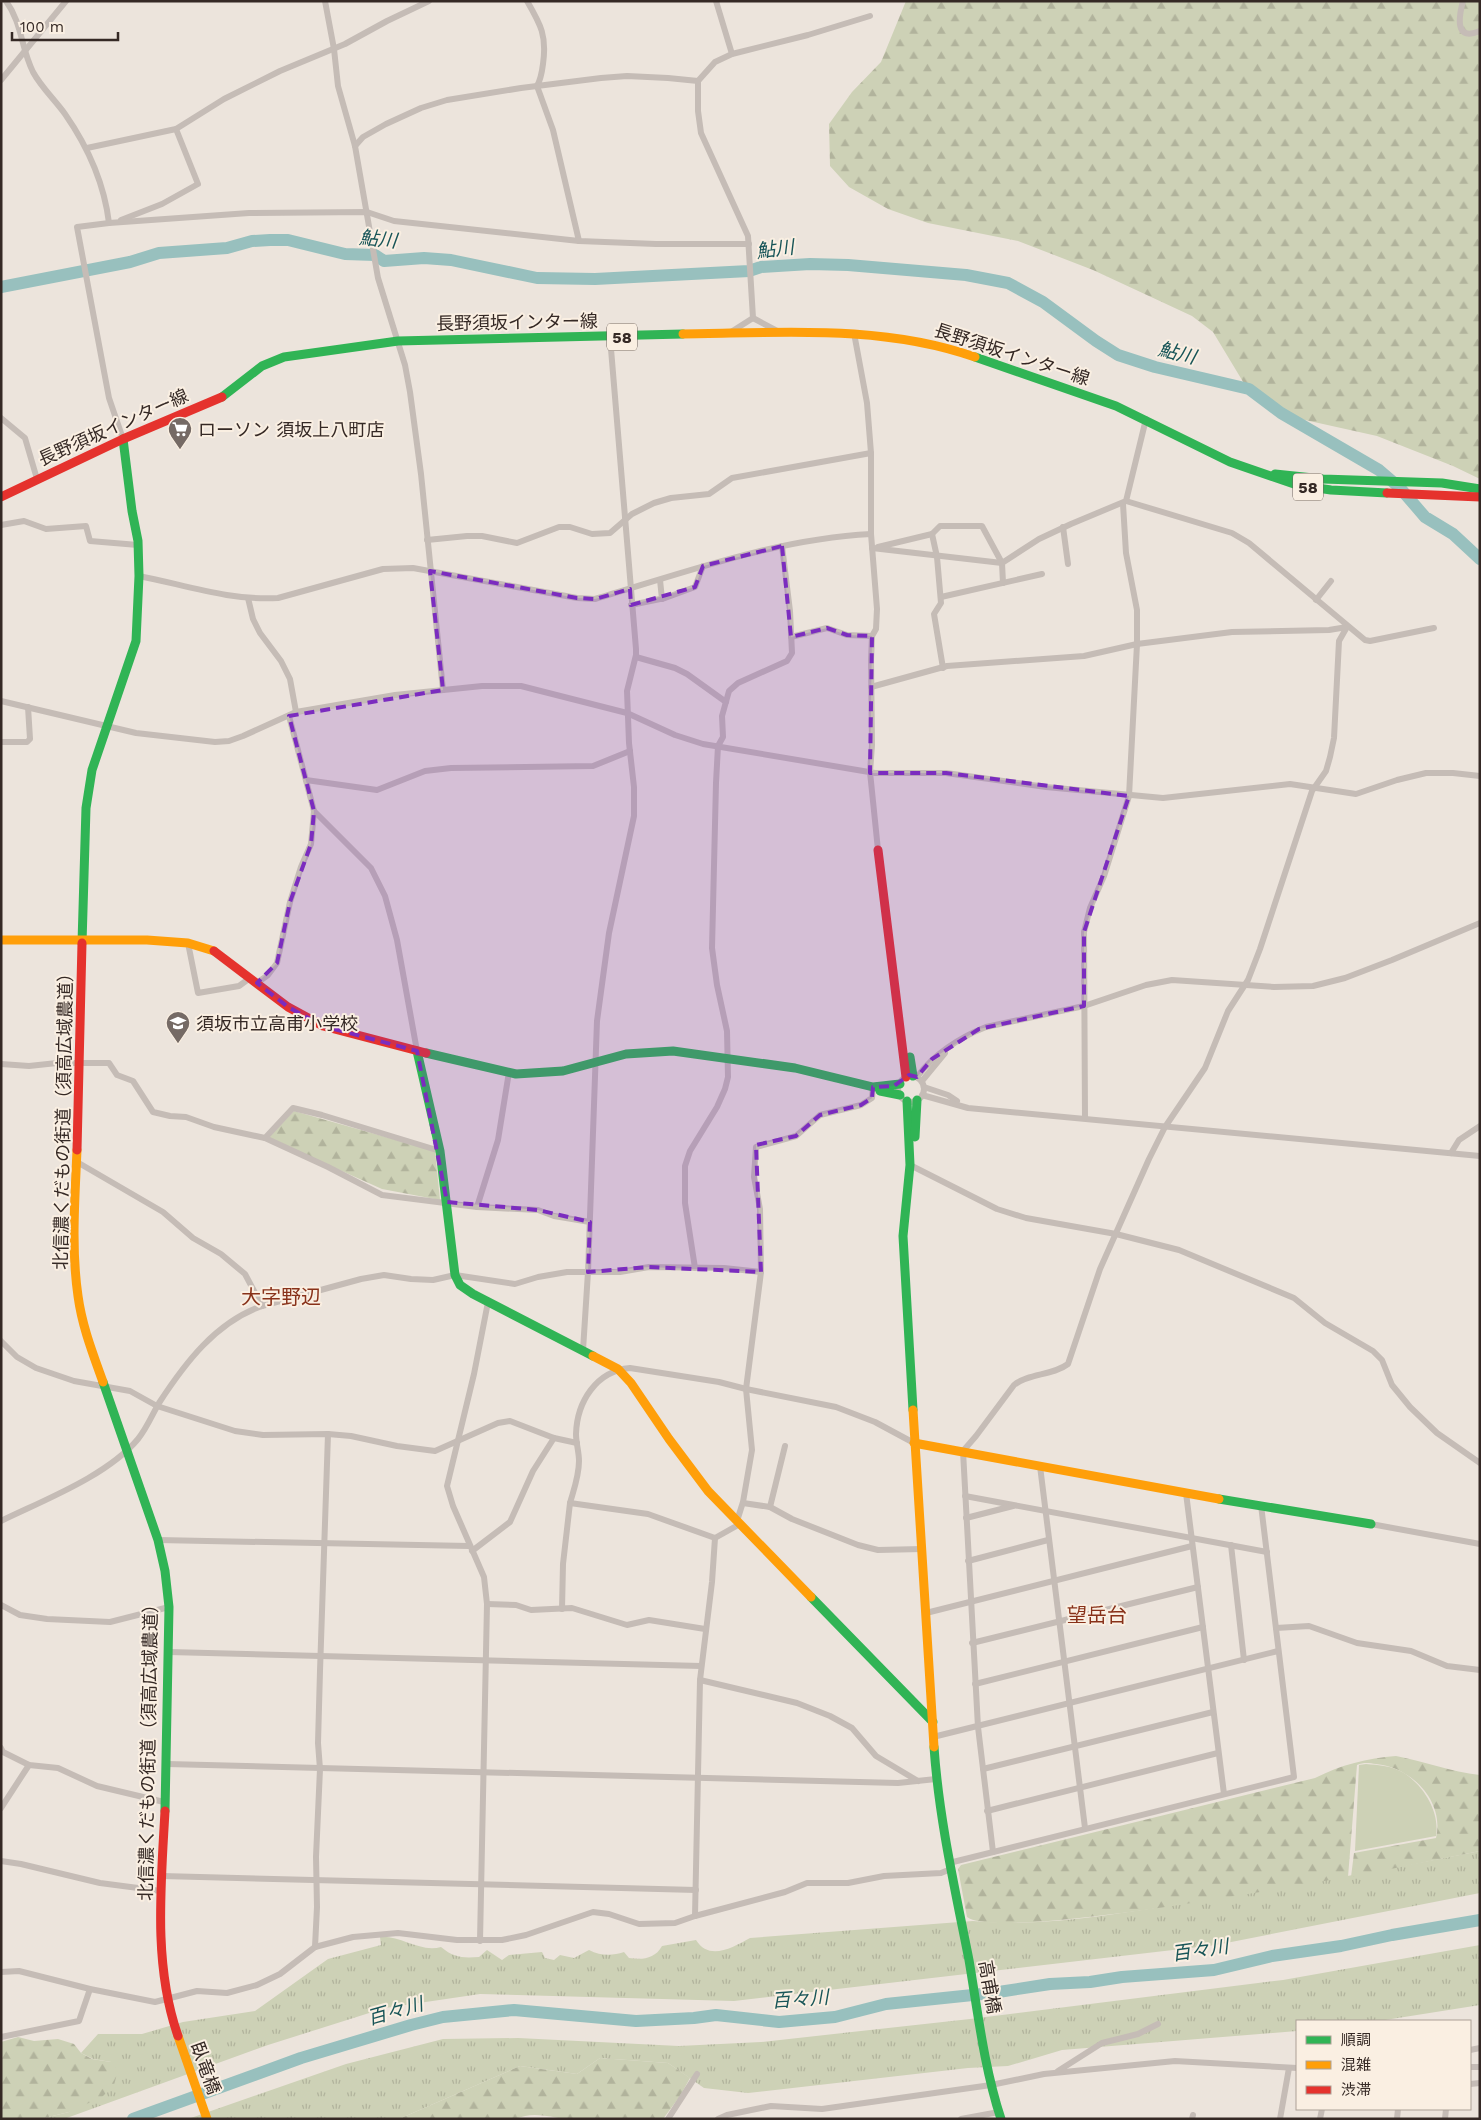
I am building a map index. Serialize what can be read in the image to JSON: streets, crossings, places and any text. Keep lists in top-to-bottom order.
{
  "streets": {
    "street": [
      "長野須坂インター線",
      "58",
      "北信濃くだもの街道（須高広域農道）",
      "高甫橋",
      "臥竜橋"
    ]
  },
  "crossings": [
    ["長野須坂インター線", "北信濃くだもの街道（須高広域農道）"],
    ["北信濃くだもの街道（須高広域農道）", "臥竜橋"]
  ],
  "districts": ["大字野辺", "望岳台"],
  "water": ["鮎川", "百々川"],
  "places": {
    "supermarket": ["ローソン 須坂上八町店"],
    "school or university": ["須坂市立高甫小学校"]
  },
  "legend": ["順調", "混雑", "渋滞"],
  "scale_bar": "100 m"
}
